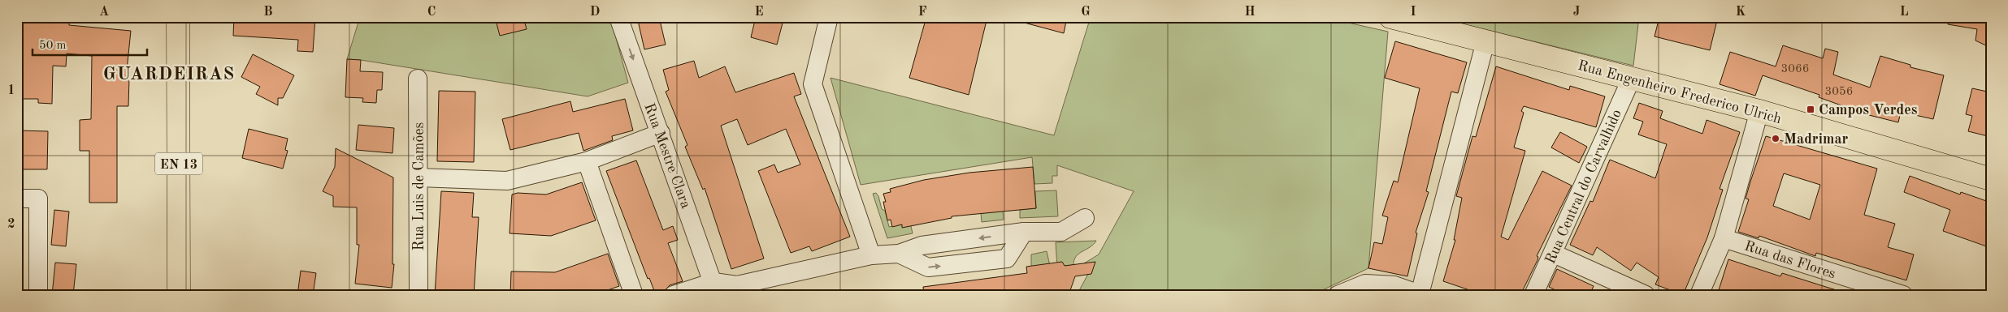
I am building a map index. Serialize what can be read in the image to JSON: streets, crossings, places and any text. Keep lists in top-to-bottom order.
{
  "streets": {
    "main road": ["Rua Engenheiro Frederico Ulrich", "EN 13"],
    "street": [
      "Rua Mestre Clara",
      "Rua Luis de Camões",
      "Rua Central do Carvalhido",
      "Rua das Flores"
    ]
  },
  "crossings": [
    ["Rua Engenheiro Frederico Ulrich", "Rua Central do Carvalhido"]
  ],
  "one_way": ["Rua Mestre Clara"],
  "districts": ["GUARDEIRAS"],
  "places": {
    "transit": ["Campos Verdes"],
    "other": ["Madrimar"]
  },
  "house_numbers": ["3066", "3056"],
  "scale_bar": "50 m",
  "grid": {
    "columns": [
      "A",
      "B",
      "C",
      "D",
      "E",
      "F",
      "G",
      "H",
      "I",
      "J",
      "K",
      "L"
    ],
    "rows": ["1", "2"]
  }
}
